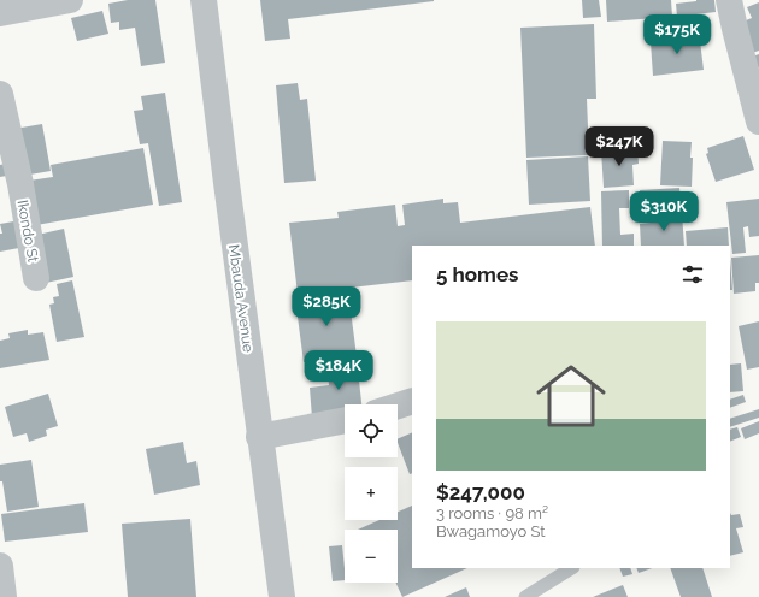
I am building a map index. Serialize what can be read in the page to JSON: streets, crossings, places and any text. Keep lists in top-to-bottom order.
{
  "streets": {
    "street": ["Ikondo St", "Mbauda Avenue"]
  },
  "page": {
    "price": [
      "$175K",
      "$247K",
      "$310K",
      "$285K",
      "$184K"
    ],
    "heading": "5 homes",
    "list": [
      {
        "name": "$247,000",
        "note": "3 rooms · 98 m² · Bwagamoyo St"
      }
    ],
    "map_buttons": ["+", "−"]
  }
}
